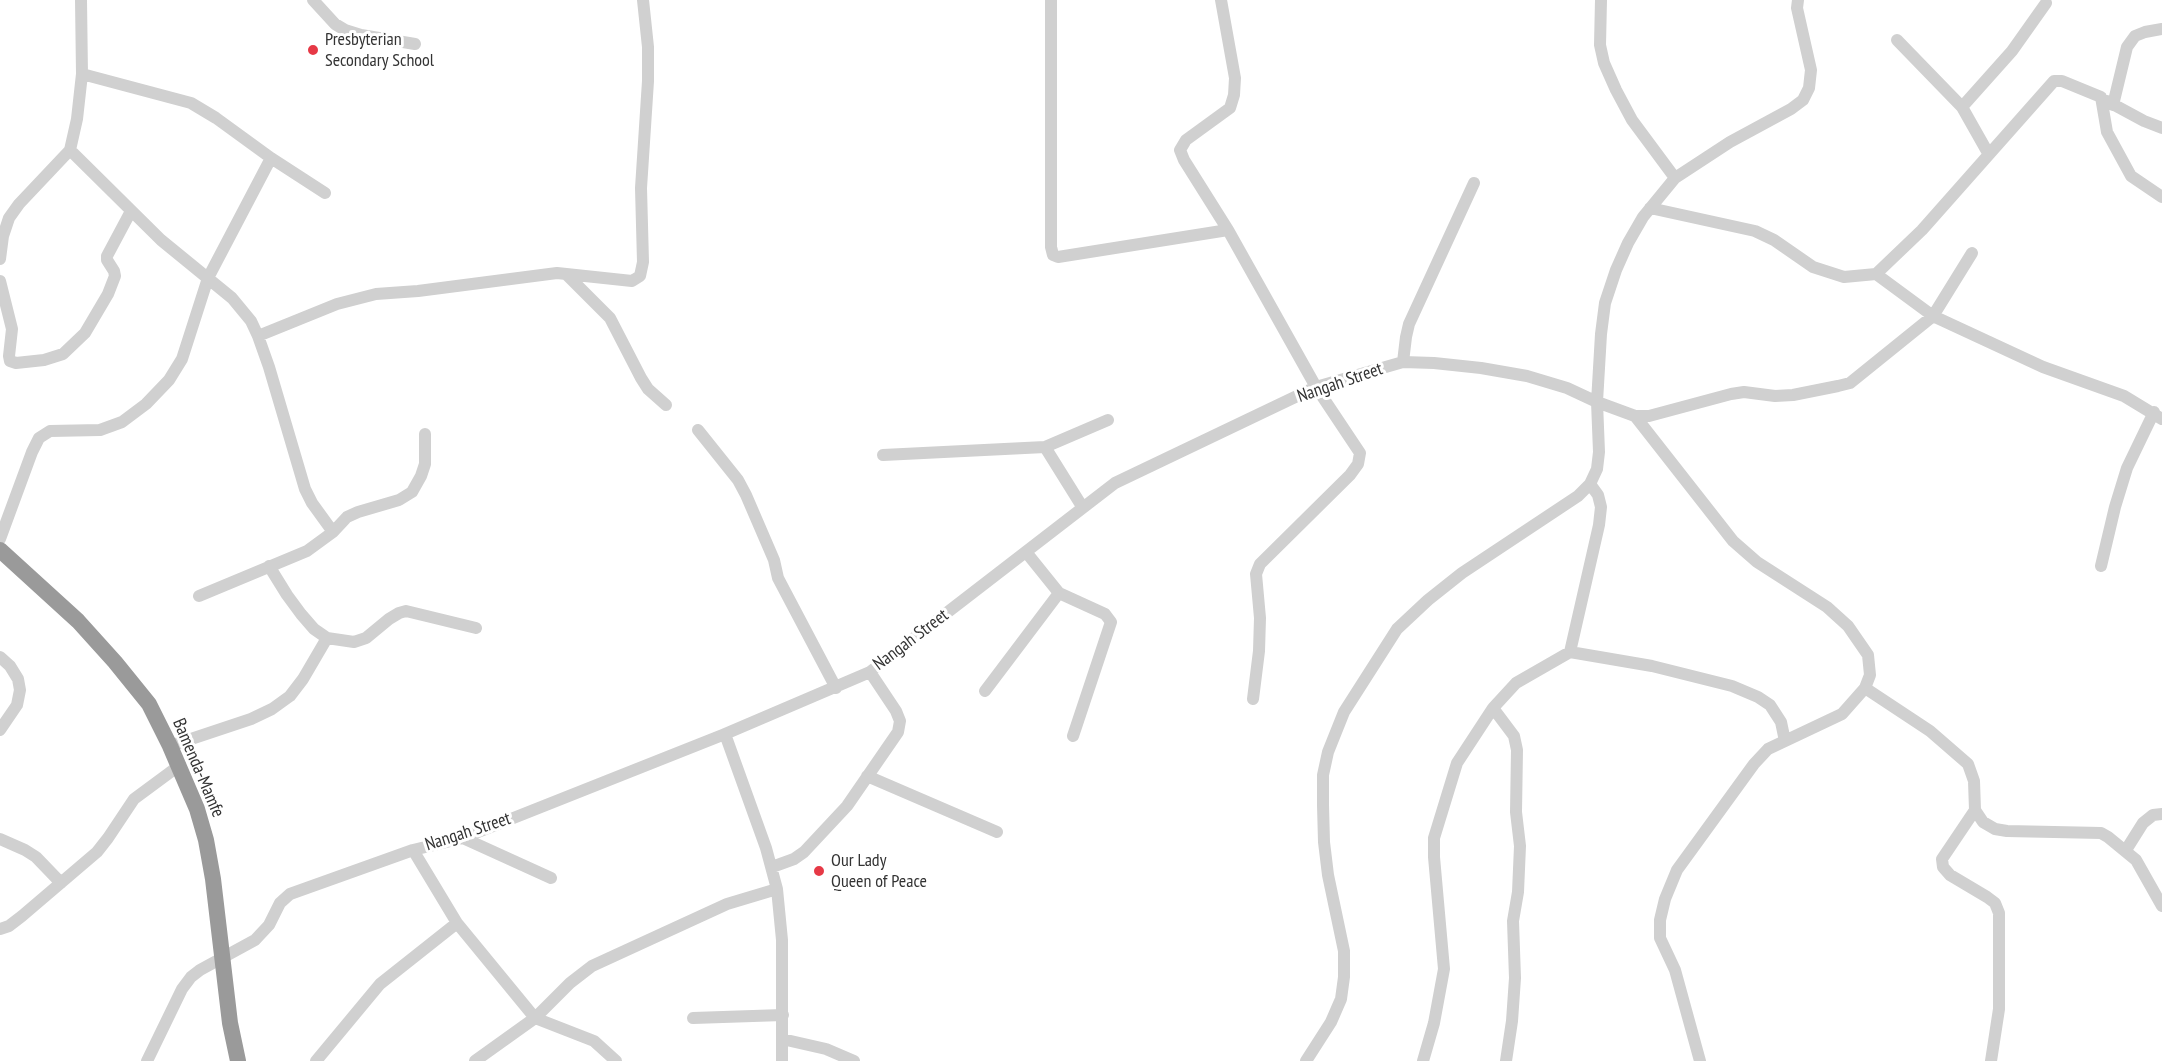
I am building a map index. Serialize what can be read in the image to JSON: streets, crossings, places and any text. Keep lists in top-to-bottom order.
{
  "streets": {
    "highway": ["Bamenda-Mamfe"],
    "street": ["Nangah Street"]
  },
  "crossings": [
    ["Nangah Street", "Bamenda-Mamfe"]
  ],
  "places": ["Presbyterian Secondary School", "Our Lady Queen of Peace"]
}
